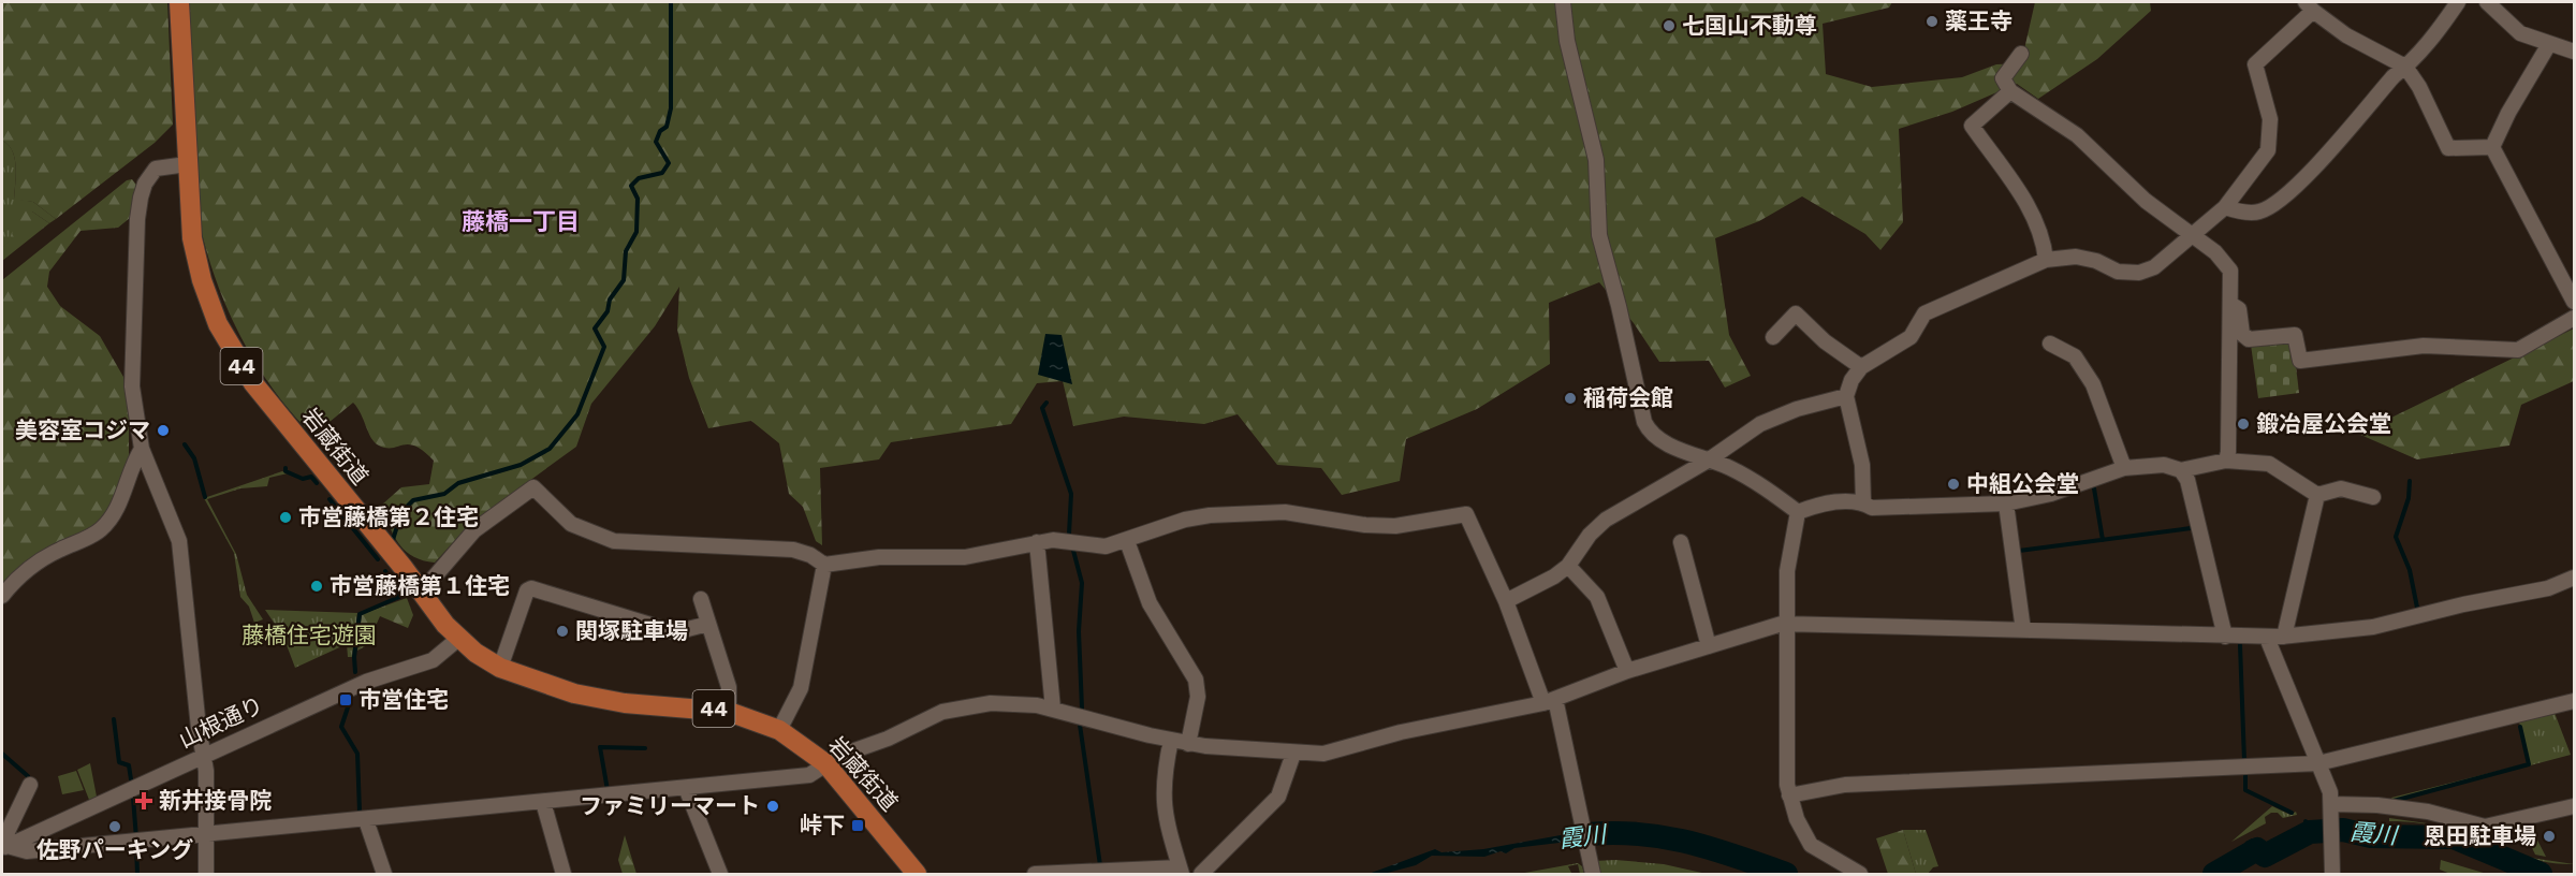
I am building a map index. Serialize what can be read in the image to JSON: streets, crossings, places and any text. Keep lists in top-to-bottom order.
{
  "streets": {
    "main road": ["44", "岩蔵街道"],
    "street": ["山根通り"]
  },
  "crossings": [
    ["岩蔵街道", "山根通り"]
  ],
  "districts": ["藤橋一丁目"],
  "water": ["霞川"],
  "parks": ["藤橋住宅遊園"],
  "places": {
    "other": [
      "薬王寺",
      "七国山不動尊",
      "稲荷会館",
      "鍛冶屋公会堂",
      "美容室コジマ",
      "中組公会堂",
      "市営藤橋第２住宅",
      "市営藤橋第１住宅",
      "関塚駐車場",
      "ファミリーマート",
      "佐野パーキング",
      "恩田駐車場"
    ],
    "transit": ["市営住宅", "峠下"],
    "health": ["新井接骨院"]
  }
}
